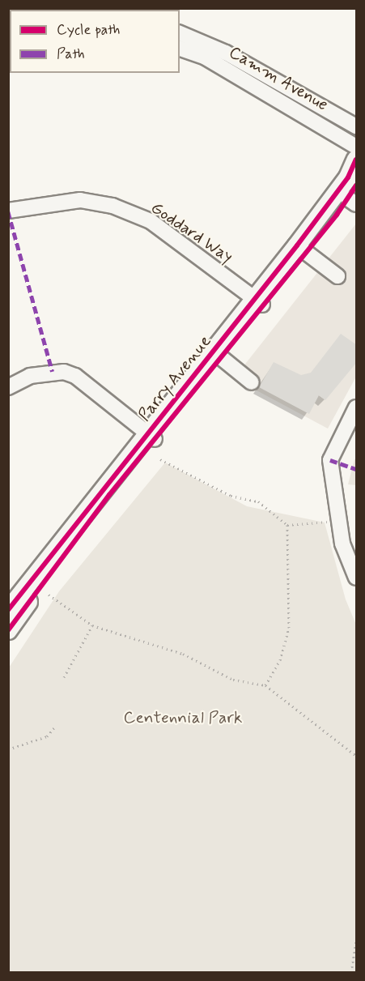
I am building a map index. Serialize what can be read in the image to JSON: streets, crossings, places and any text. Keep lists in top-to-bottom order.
{
  "streets": {
    "main road": ["Parry Avenue"],
    "street": ["Camm Avenue", "Goddard Way"]
  },
  "crossings": [
    ["Goddard Way", "Parry Avenue"]
  ],
  "parks": ["Centennial Park"],
  "legend": ["Cycle path", "Path"]
}
